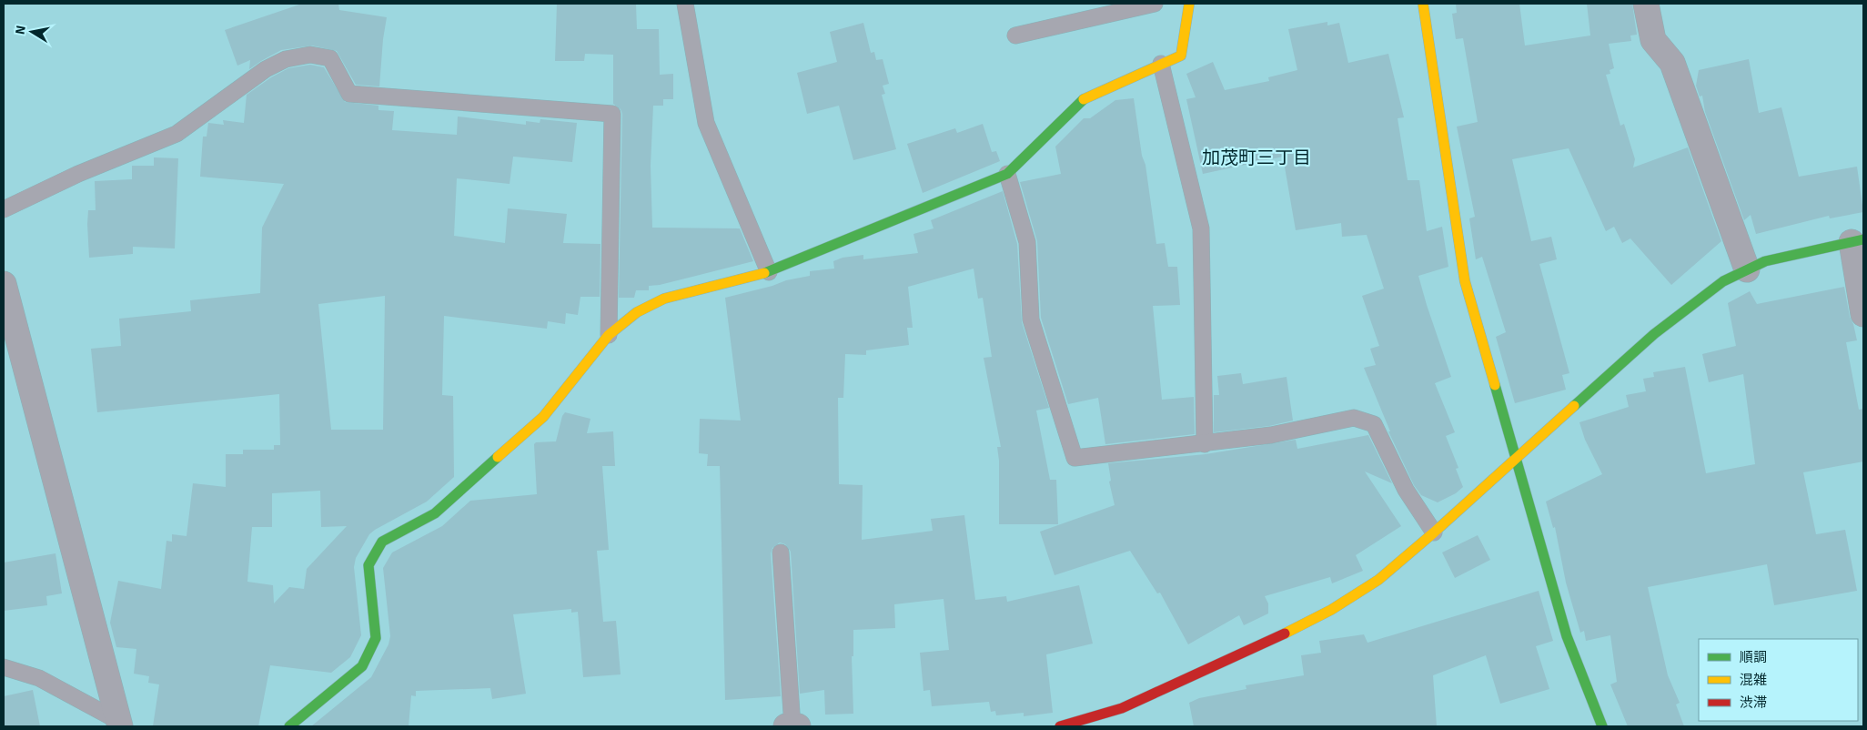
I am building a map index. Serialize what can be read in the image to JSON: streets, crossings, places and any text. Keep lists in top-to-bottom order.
{
  "districts": ["加茂町三丁目"],
  "legend": ["順調", "混雑", "渋滞"],
  "north": "left"
}
